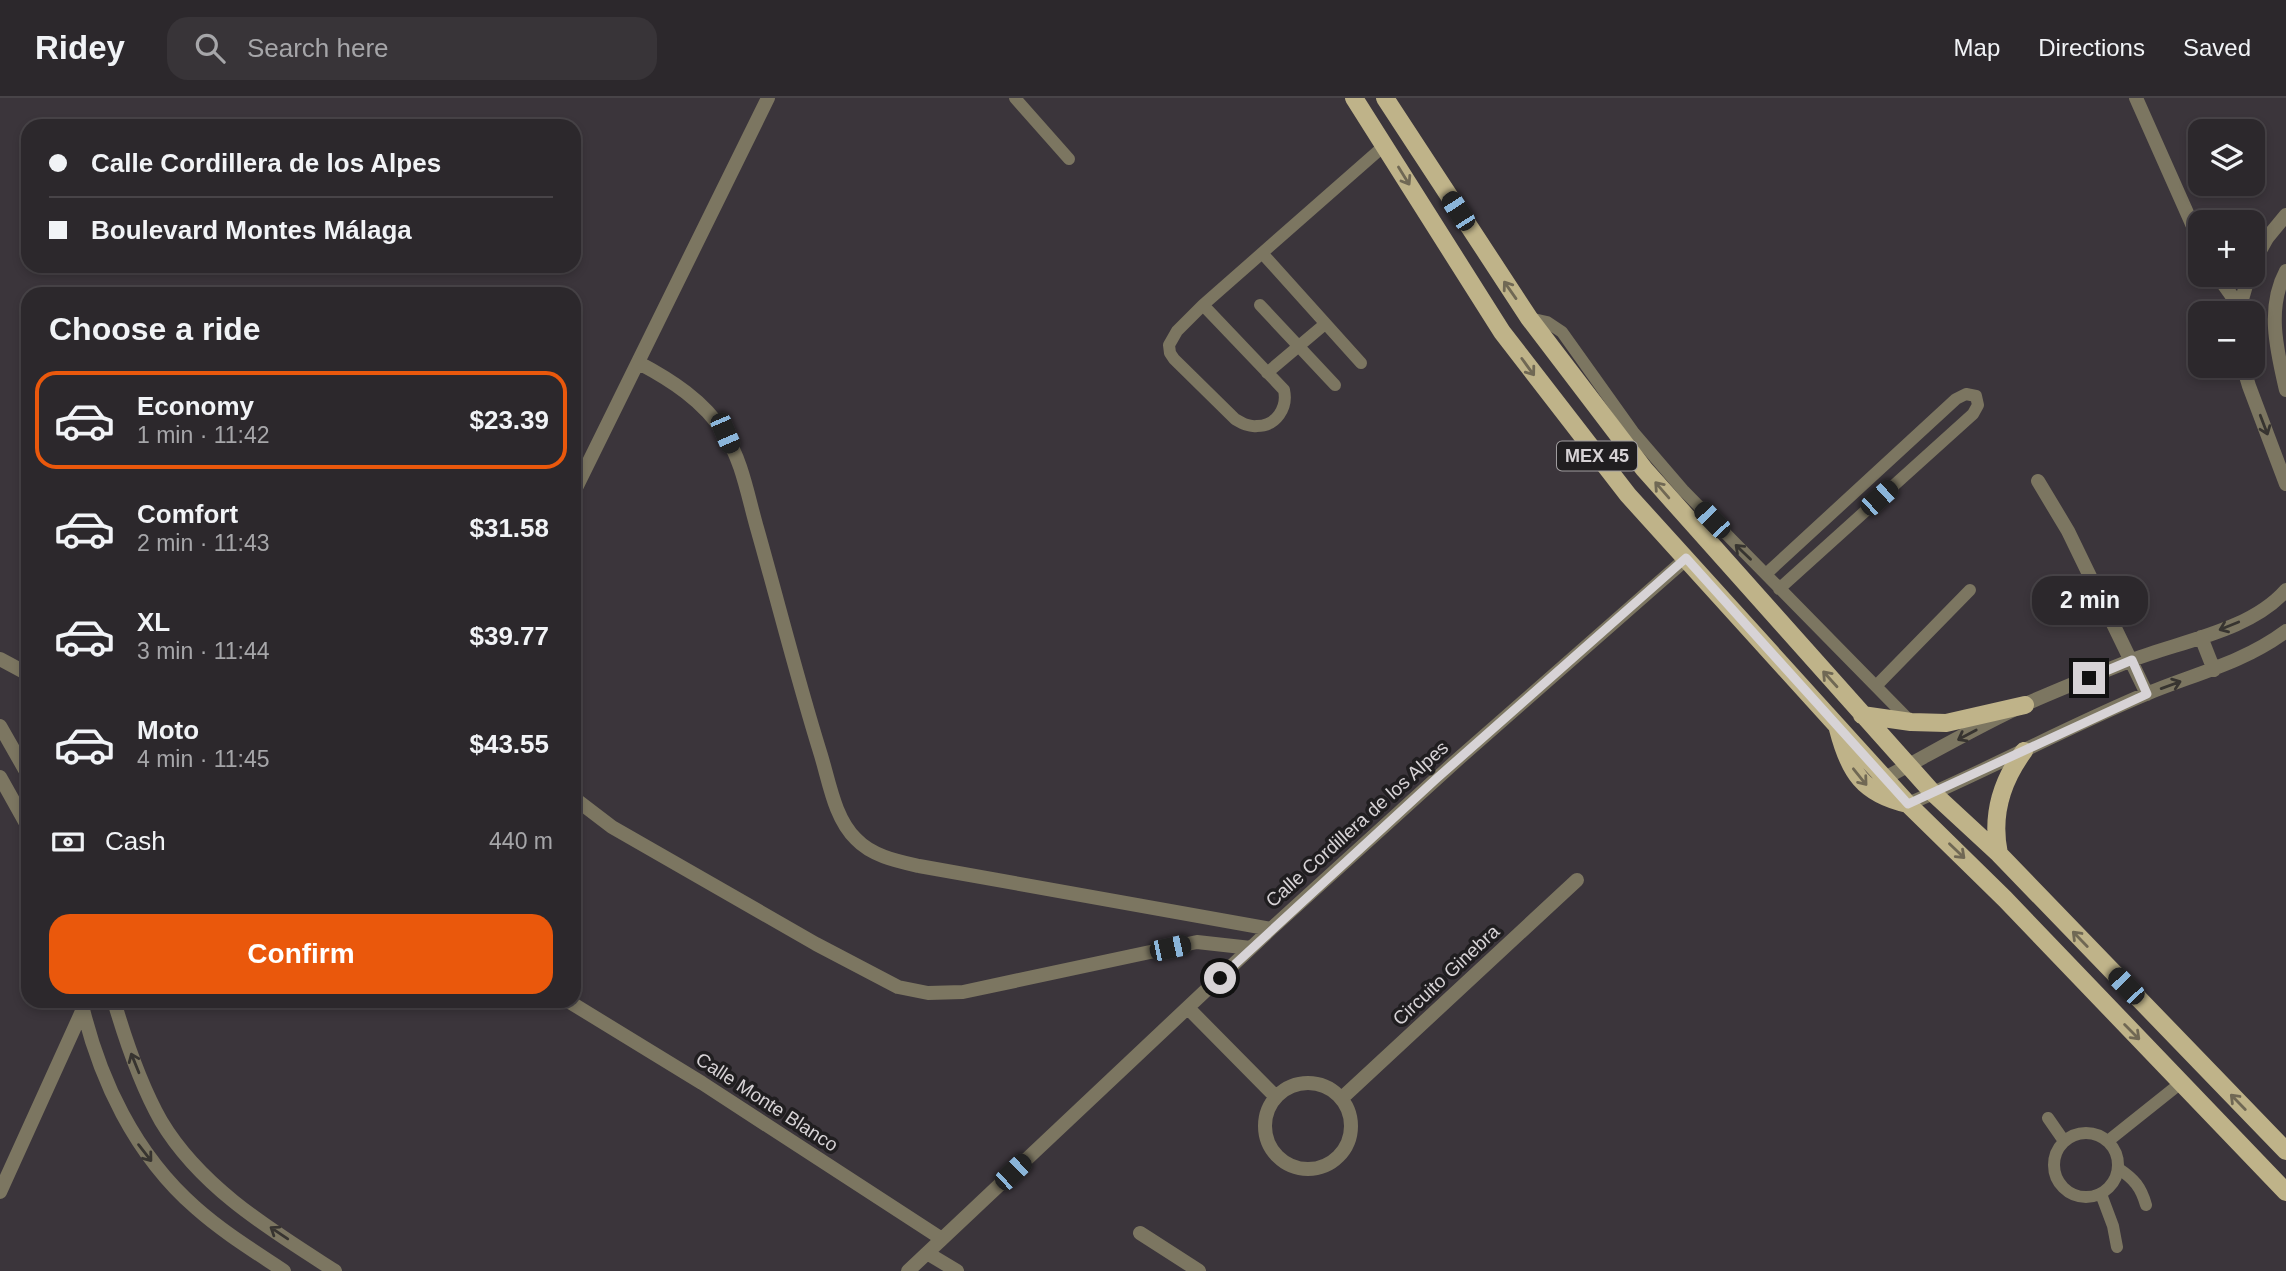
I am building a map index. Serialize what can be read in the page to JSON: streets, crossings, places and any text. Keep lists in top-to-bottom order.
{
  "streets": {
    "main road": ["MEX 45"],
    "street": ["Calle Cordillera de los Alpes", "Circuito Ginebra", "Calle Monte Blanco"]
  },
  "crossings": [
    ["MEX 45", "Calle Cordillera de los Alpes"],
    ["Calle Cordillera de los Alpes", "Calle Monte Blanco"]
  ],
  "page": {
    "header": "Ridey",
    "search": "Search here",
    "nav": ["Map", "Directions", "Saved"],
    "map_buttons": ["+", "−"],
    "banner": ["Calle Cordillera de los Alpes", "Boulevard Montes Málaga"],
    "heading": "Choose a ride",
    "list": [
      {
        "name": "Economy",
        "note": "1 min · 11:42",
        "value": "$23.39"
      },
      {
        "name": "Comfort",
        "note": "2 min · 11:43",
        "value": "$31.58"
      },
      {
        "name": "XL",
        "note": "3 min · 11:44",
        "value": "$39.77"
      },
      {
        "name": "Moto",
        "note": "4 min · 11:45",
        "value": "$43.55"
      }
    ],
    "bubble": "2 min",
    "pay": ["Cash", "440 m"],
    "buttons": "Confirm"
  }
}
